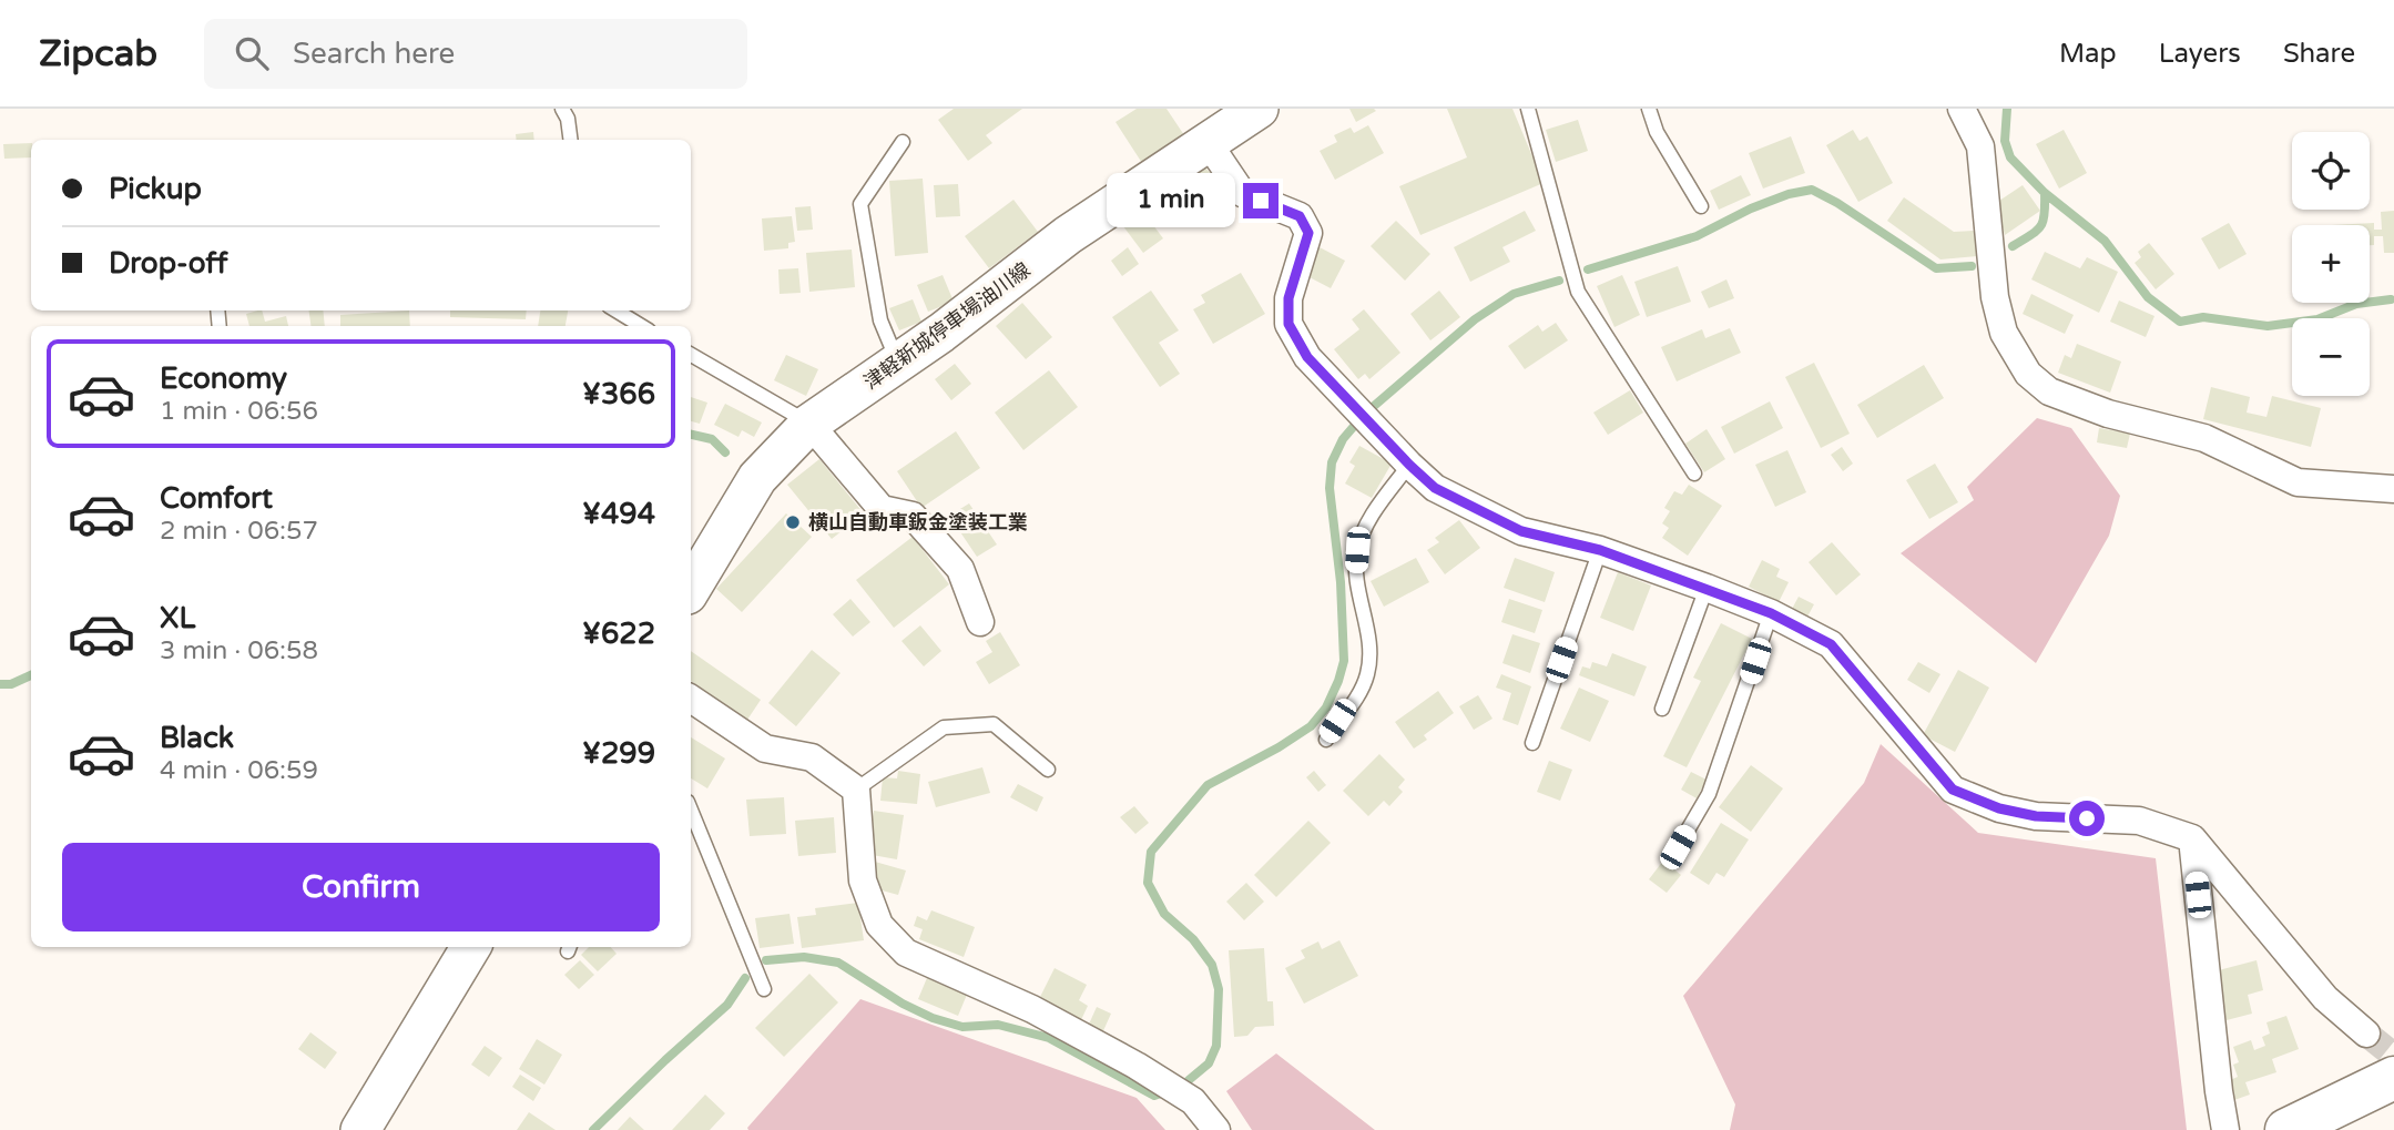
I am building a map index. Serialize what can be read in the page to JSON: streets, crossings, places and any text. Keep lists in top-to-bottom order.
{
  "streets": {
    "main road": ["津軽新城停車場油川線"]
  },
  "places": ["横山自動車鈑金塗装工業"],
  "page": {
    "header": "Zipcab",
    "search": "Search here",
    "nav": ["Map", "Layers", "Share"],
    "map_buttons": ["+", "−"],
    "banner": ["Pickup", "Drop-off"],
    "bubble": "1 min",
    "list": [
      {
        "name": "Economy",
        "note": "1 min · 06:56",
        "value": "¥366"
      },
      {
        "name": "Comfort",
        "note": "2 min · 06:57",
        "value": "¥494"
      },
      {
        "name": "XL",
        "note": "3 min · 06:58",
        "value": "¥622"
      },
      {
        "name": "Black",
        "note": "4 min · 06:59",
        "value": "¥299"
      }
    ],
    "buttons": "Confirm"
  }
}
